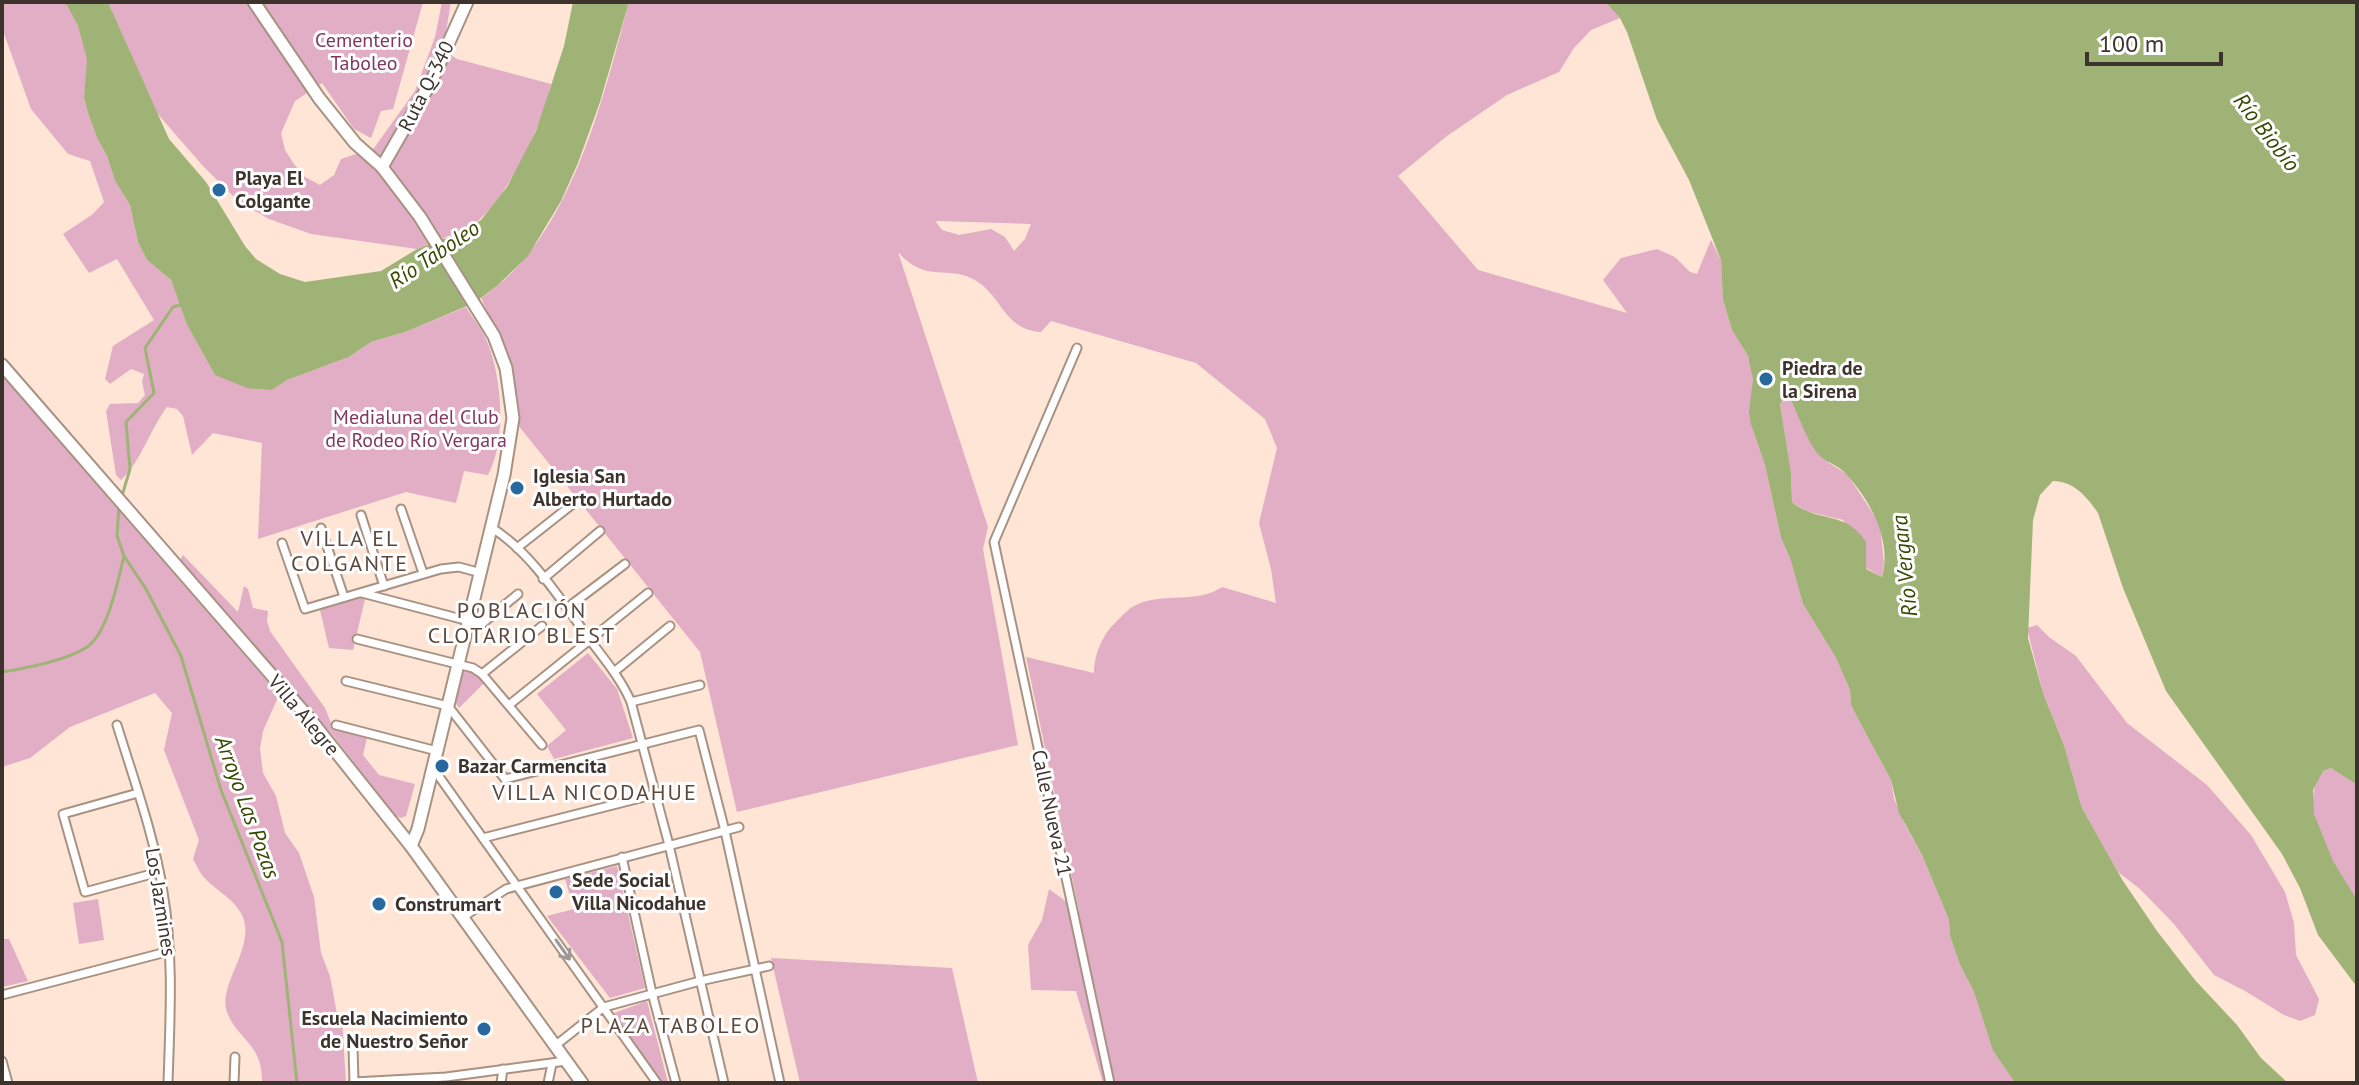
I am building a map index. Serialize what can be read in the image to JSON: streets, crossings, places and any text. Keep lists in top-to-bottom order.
{
  "streets": {
    "street": [
      "Ruta Q-340",
      "Villa Alegre",
      "Calle Nueva 21",
      "Los Jazmines"
    ]
  },
  "districts": [
    "VILLA EL COLGANTE",
    "POBLACIÓN CLOTARIO BLEST",
    "VILLA NICODAHUE",
    "PLAZA TABOLEO"
  ],
  "water": [
    "Río Biobío",
    "Río Taboleo",
    "Río Vergara",
    "Arroyo Las Pozas"
  ],
  "parks": ["Cementerio Taboleo", "Medialuna del Club de Rodeo Río Vergara"],
  "places": [
    "Playa El Colgante",
    "Piedra de la Sirena",
    "Iglesia San Alberto Hurtado",
    "Bazar Carmencita",
    "Sede Social Villa Nicodahue",
    "Construmart",
    "Escuela Nacimiento de Nuestro Señor"
  ],
  "scale_bar": "100 m"
}
